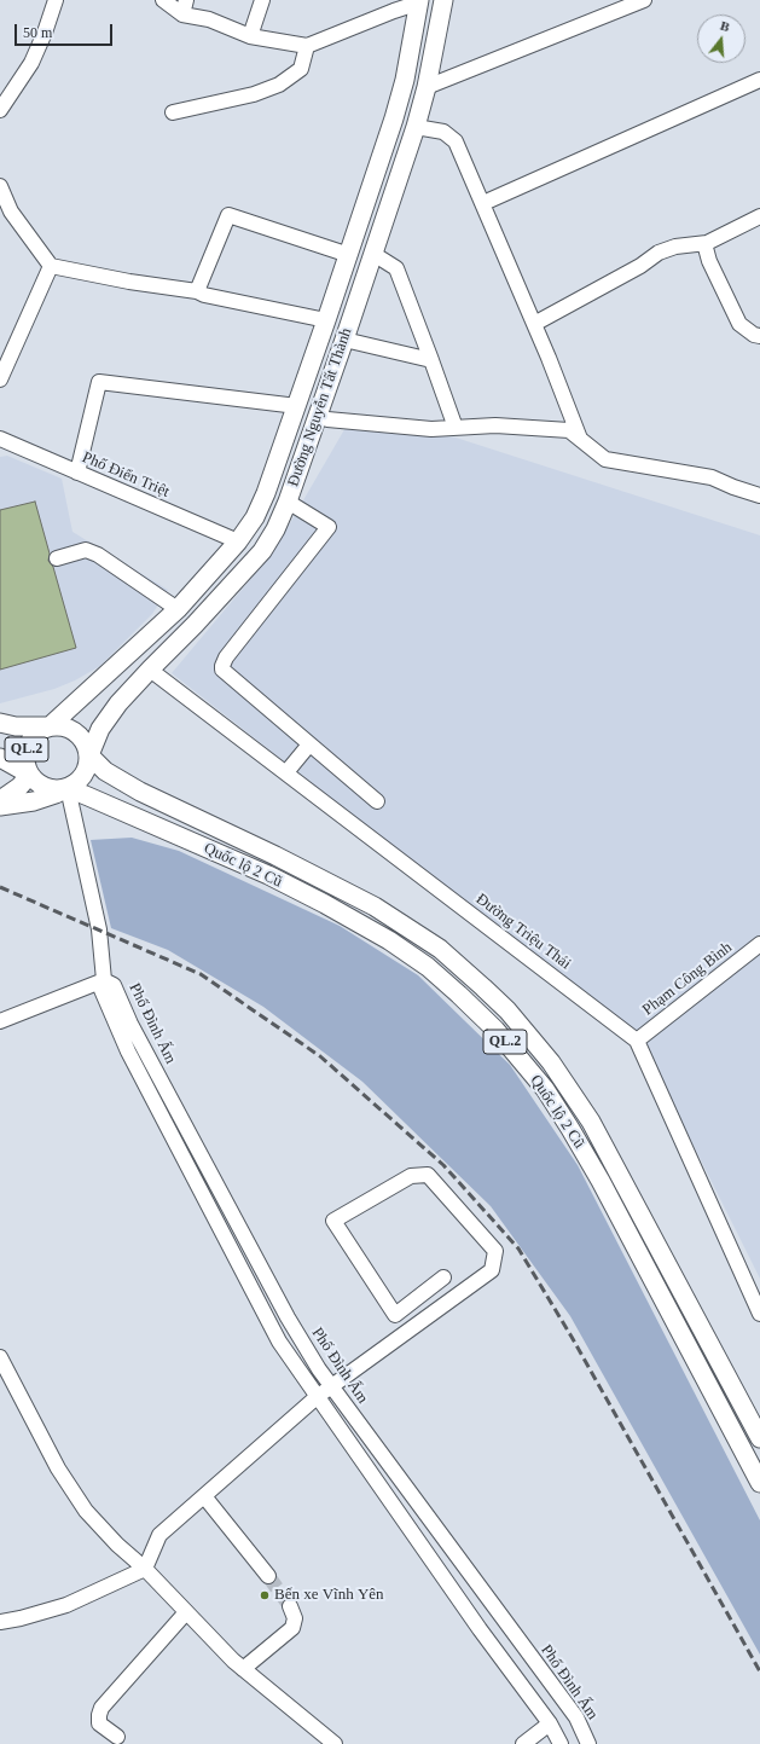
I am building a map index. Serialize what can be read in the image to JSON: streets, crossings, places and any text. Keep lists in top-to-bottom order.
{
  "streets": {
    "main road": ["Đường Nguyễn Tất Thành", "QL.2", "Quốc lộ 2 Cũ"],
    "street": [
      "Phố Điển Triệt",
      "Đường Triệu Thái",
      "Phạm Công Bình",
      "Phố Đình Ấm"
    ]
  },
  "crossings": [
    ["Đường Nguyễn Tất Thành", "Phố Điển Triệt"],
    ["Đường Nguyễn Tất Thành", "QL.2"],
    ["Đường Nguyễn Tất Thành", "Quốc lộ 2 Cũ"],
    ["Đường Nguyễn Tất Thành", "Đường Triệu Thái"],
    ["Đường Nguyễn Tất Thành", "Phố Đình Ấm"],
    ["QL.2", "Quốc lộ 2 Cũ"],
    ["QL.2", "Phố Đình Ấm"],
    ["Quốc lộ 2 Cũ", "Phố Đình Ấm"],
    ["Đường Triệu Thái", "Phạm Công Bình"]
  ],
  "places": ["Bến xe Vĩnh Yên"],
  "scale_bar": "50 m",
  "north": "top"
}
